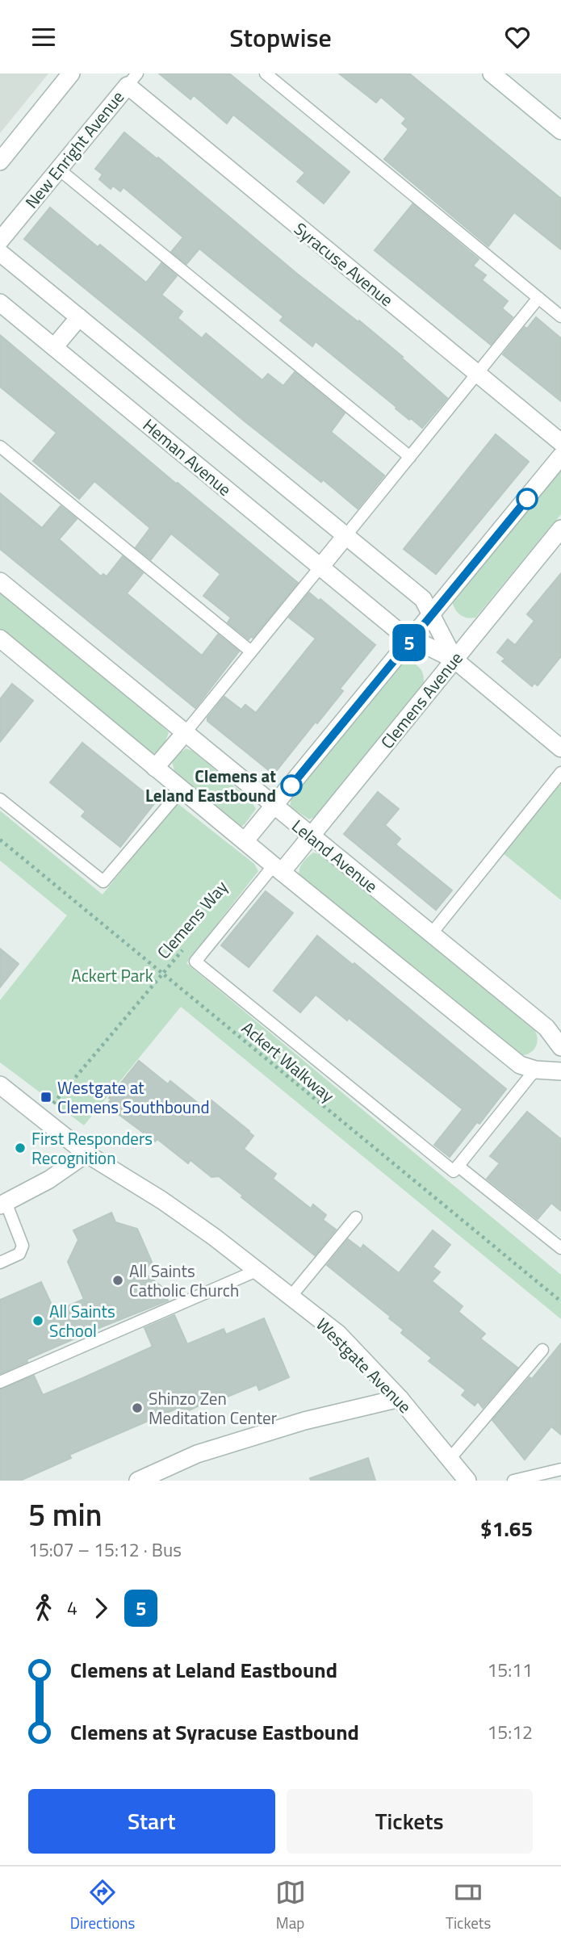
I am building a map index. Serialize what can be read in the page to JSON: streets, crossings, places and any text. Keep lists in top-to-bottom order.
{
  "streets": {
    "street": [
      "New Enright Avenue",
      "Syracuse Avenue",
      "Heman Avenue",
      "Clemens Avenue",
      "Leland Avenue",
      "Westgate Avenue"
    ],
    "path": ["Clemens Way", "Ackert Walkway"]
  },
  "crossings": [
    ["New Enright Avenue", "Syracuse Avenue"],
    ["Heman Avenue", "Clemens Avenue"],
    ["Clemens Avenue", "Leland Avenue"],
    ["Clemens Way", "Ackert Walkway"]
  ],
  "parks": ["Ackert Park"],
  "places": {
    "other": [
      "Clemens at Leland Eastbound",
      "First Responders Recognition",
      "All Saints Catholic Church",
      "All Saints School",
      "Shinzo Zen Meditation Center"
    ],
    "transit": ["Westgate at Clemens Southbound"]
  },
  "lines": ["bus line 5"],
  "page": {
    "header": "Stopwise",
    "on_map": "5",
    "heading": ["5 min", "15:07 – 15:12 · Bus", "$1.65"],
    "legs": ["4", "5"],
    "list": [
      {
        "name": "Clemens at Leland Eastbound",
        "value": "15:11"
      },
      {
        "name": "Clemens at Syracuse Eastbound",
        "value": "15:12"
      }
    ],
    "buttons": ["Start", "Tickets"],
    "tabs": ["Directions", "Map", "Tickets"]
  }
}
